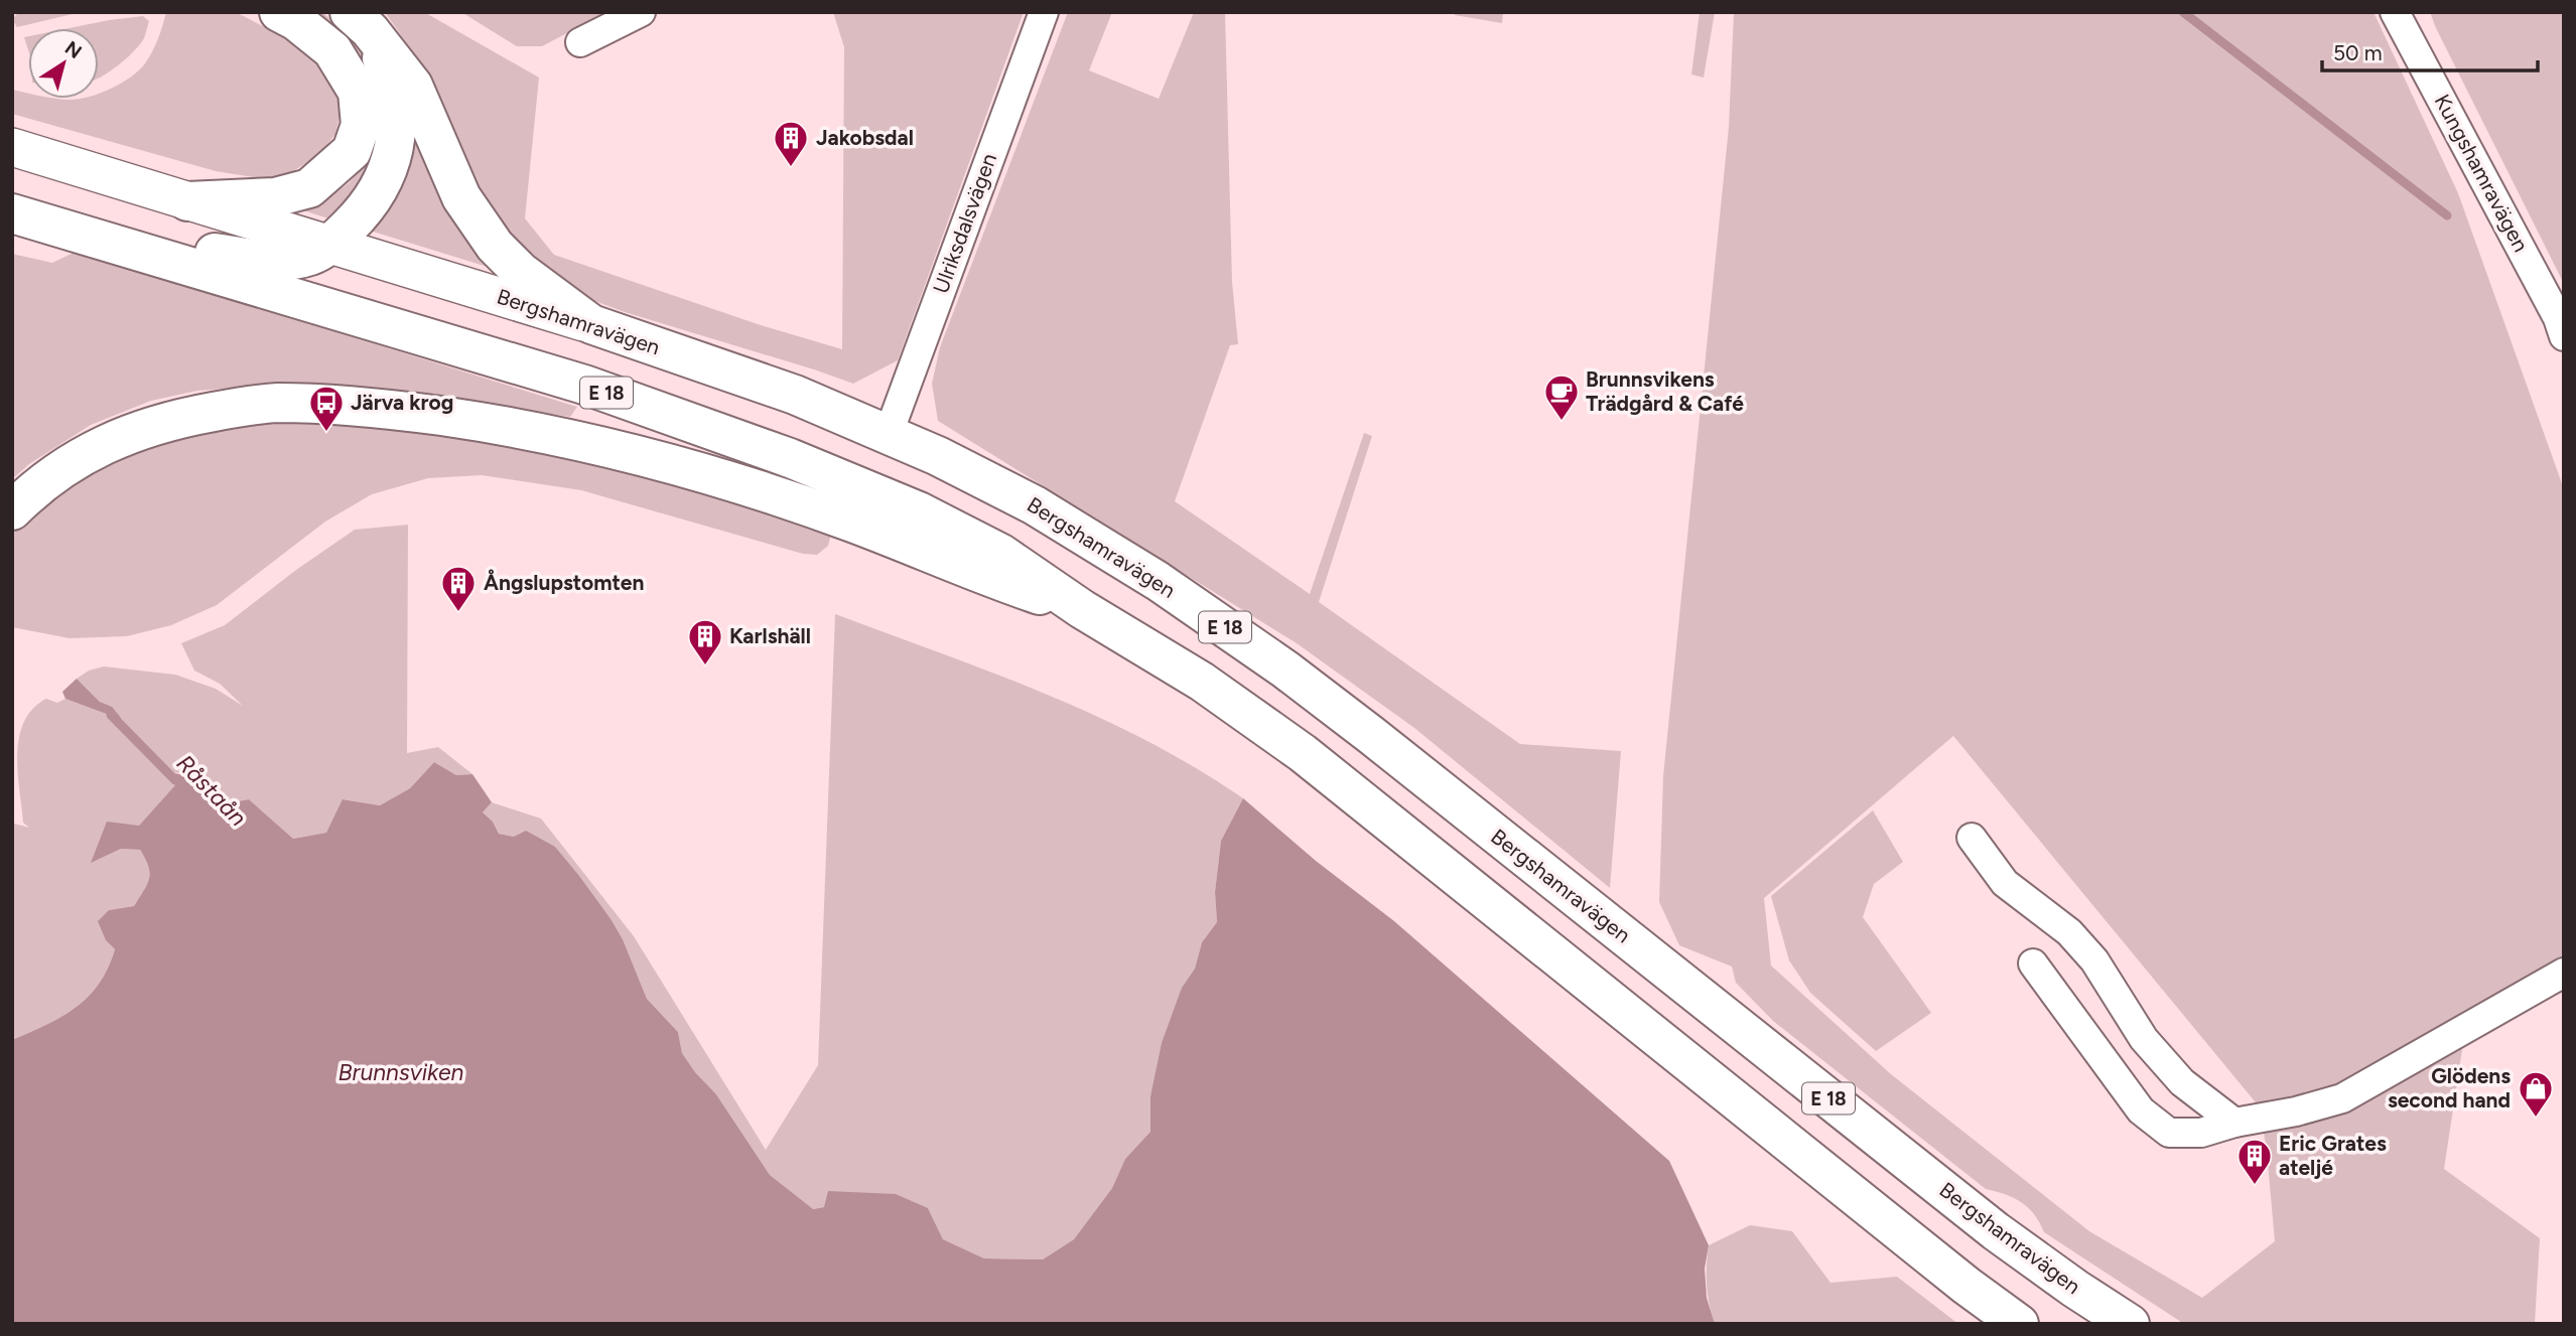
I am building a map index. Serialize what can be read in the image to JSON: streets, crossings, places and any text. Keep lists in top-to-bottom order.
{
  "streets": {
    "highway": ["Bergshamravägen", "E 18"],
    "street": ["Kungshamravägen", "Ulriksdalsvägen"]
  },
  "crossings": [
    ["Ulriksdalsvägen", "Bergshamravägen"],
    ["Bergshamravägen", "E 18"]
  ],
  "water": ["Råstaån", "Brunnsviken"],
  "places": {
    "building": [
      "Jakobsdal",
      "Ångslupstomten",
      "Karlshäll",
      "Eric Grates ateljé"
    ],
    "cafe": ["Brunnsvikens Trädgård & Café"],
    "bus stop": ["Järva krog"],
    "shop": ["Glödens second hand"]
  },
  "scale_bar": "50 m",
  "north": "top right"
}
